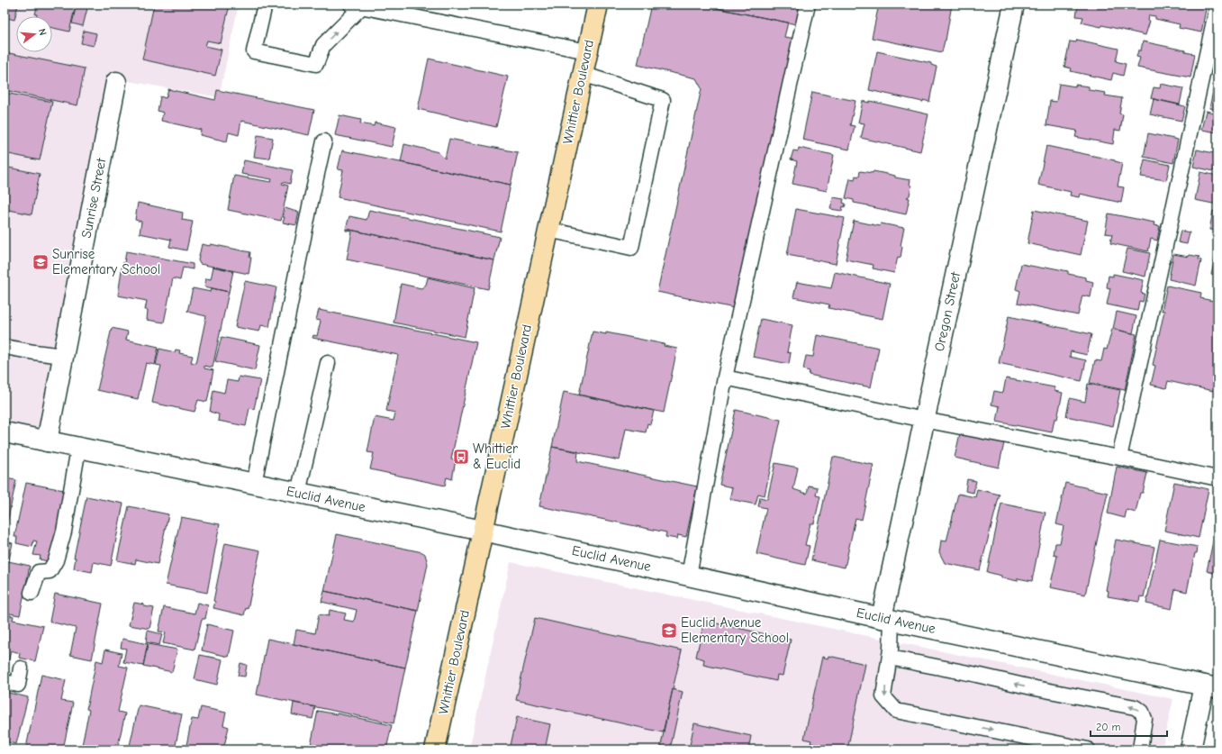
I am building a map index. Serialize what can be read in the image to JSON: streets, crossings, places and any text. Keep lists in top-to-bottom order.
{
  "streets": {
    "main road": ["Whittier Boulevard"],
    "street": ["Sunrise Street", "Oregon Street", "Euclid Avenue"]
  },
  "crossings": [
    ["Whittier Boulevard", "Euclid Avenue"],
    ["Sunrise Street", "Euclid Avenue"],
    ["Oregon Street", "Euclid Avenue"]
  ],
  "places": {
    "school or university": ["Sunrise Elementary School", "Euclid Avenue Elementary School"],
    "bus stop": ["Whittier & Euclid"]
  },
  "scale_bar": "20 m",
  "north": "right"
}
